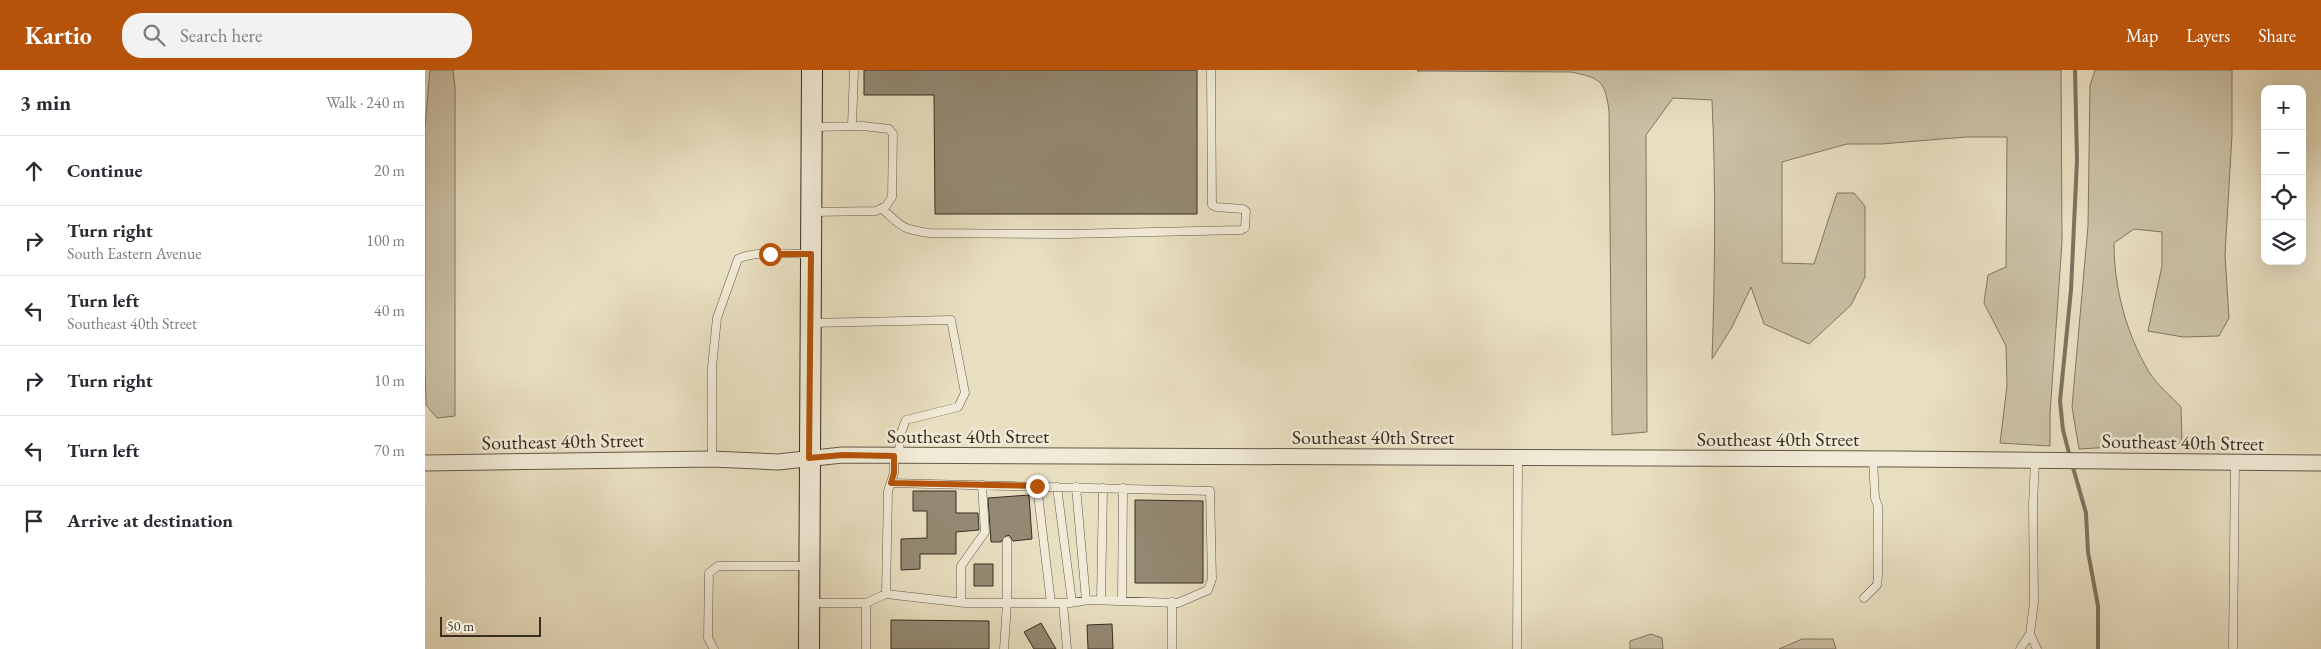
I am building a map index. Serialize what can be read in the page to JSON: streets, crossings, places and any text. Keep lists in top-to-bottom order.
{
  "streets": {
    "street": ["Southeast 40th Street"]
  },
  "scale_bar": "50 m",
  "page": {
    "header": "Kartio",
    "search": "Search here",
    "nav": ["Map", "Layers", "Share"],
    "heading": ["3 min", "Walk · 240 m"],
    "map_buttons": ["+", "−"],
    "list": [
      ["Continue", "20 m"],
      ["Turn right", "South Eastern Avenue", "100 m"],
      ["Turn left", "Southeast 40th Street", "40 m"],
      ["Turn right", "10 m"],
      ["Turn left", "70 m"],
      "Arrive at destination"
    ],
    "scale": "50 m"
  }
}
